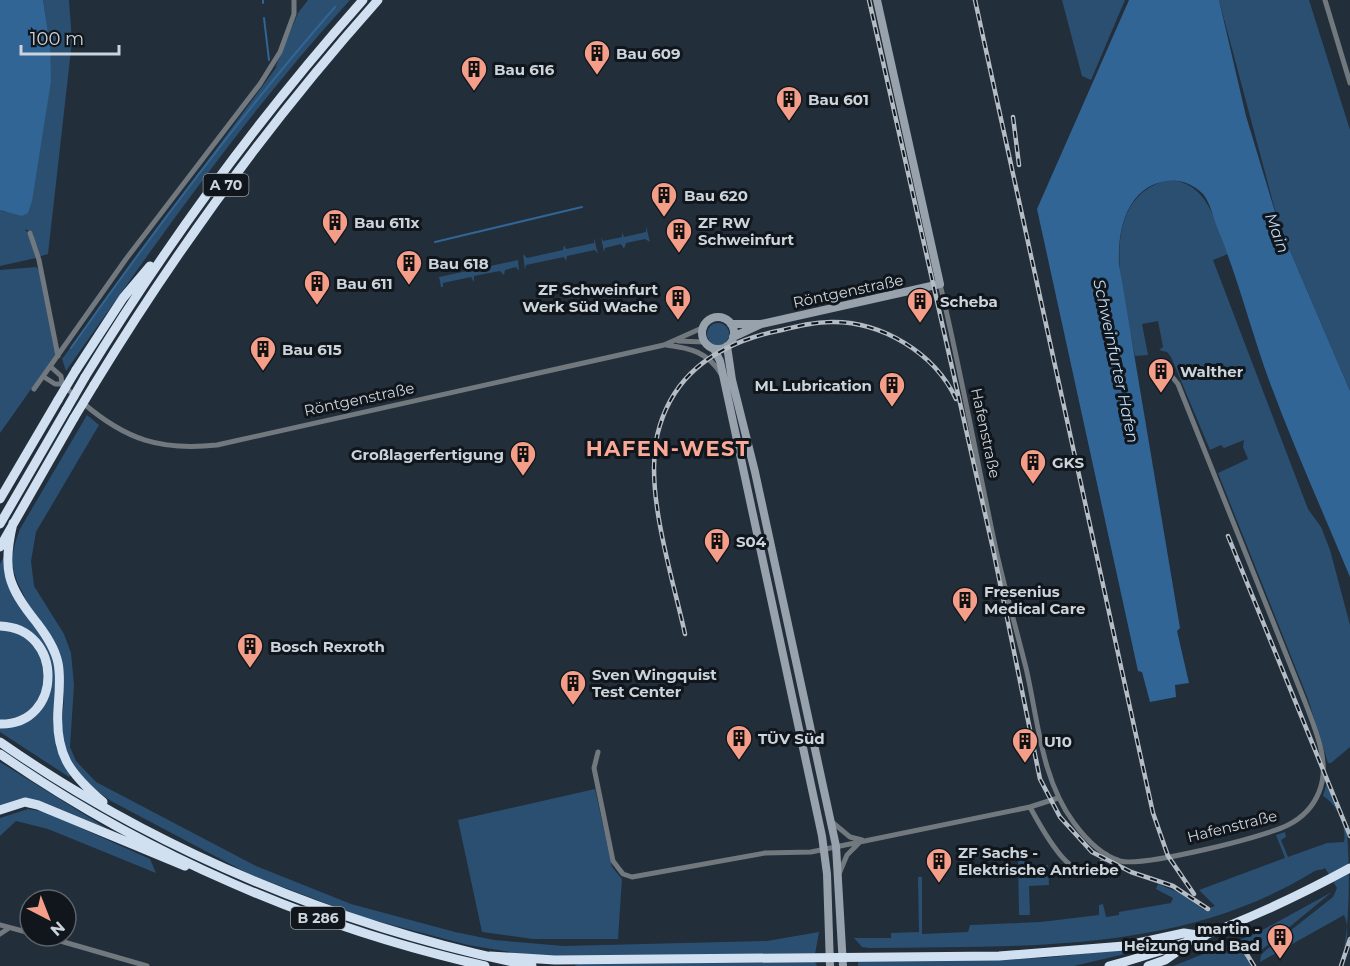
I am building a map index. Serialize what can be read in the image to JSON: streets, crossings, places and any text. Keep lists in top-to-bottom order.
{
  "streets": {
    "highway": ["A 70", "B 286"],
    "street": ["Röntgenstraße", "Hafenstraße"]
  },
  "crossings": [
    ["Röntgenstraße", "Hafenstraße"]
  ],
  "districts": ["HAFEN-WEST"],
  "water": ["Main", "Schweinfurter Hafen"],
  "places": {
    "building": [
      "Bau 609",
      "Bau 616",
      "Bau 601",
      "Bau 620",
      "Bau 611x",
      "ZF RW Schweinfurt",
      "Bau 618",
      "Bau 611",
      "ZF Schweinfurt Werk Süd Wache",
      "Scheba",
      "Bau 615",
      "Walther",
      "ML Lubrication",
      "Großlagerfertigung",
      "GKS",
      "S04",
      "Fresenius Medical Care",
      "Bosch Rexroth",
      "Sven Wingquist Test Center",
      "TÜV Süd",
      "U10",
      "ZF Sachs - Elektrische Antriebe",
      "martin - Heizung und Bad"
    ]
  },
  "scale_bar": "100 m",
  "north": "bottom right"
}
